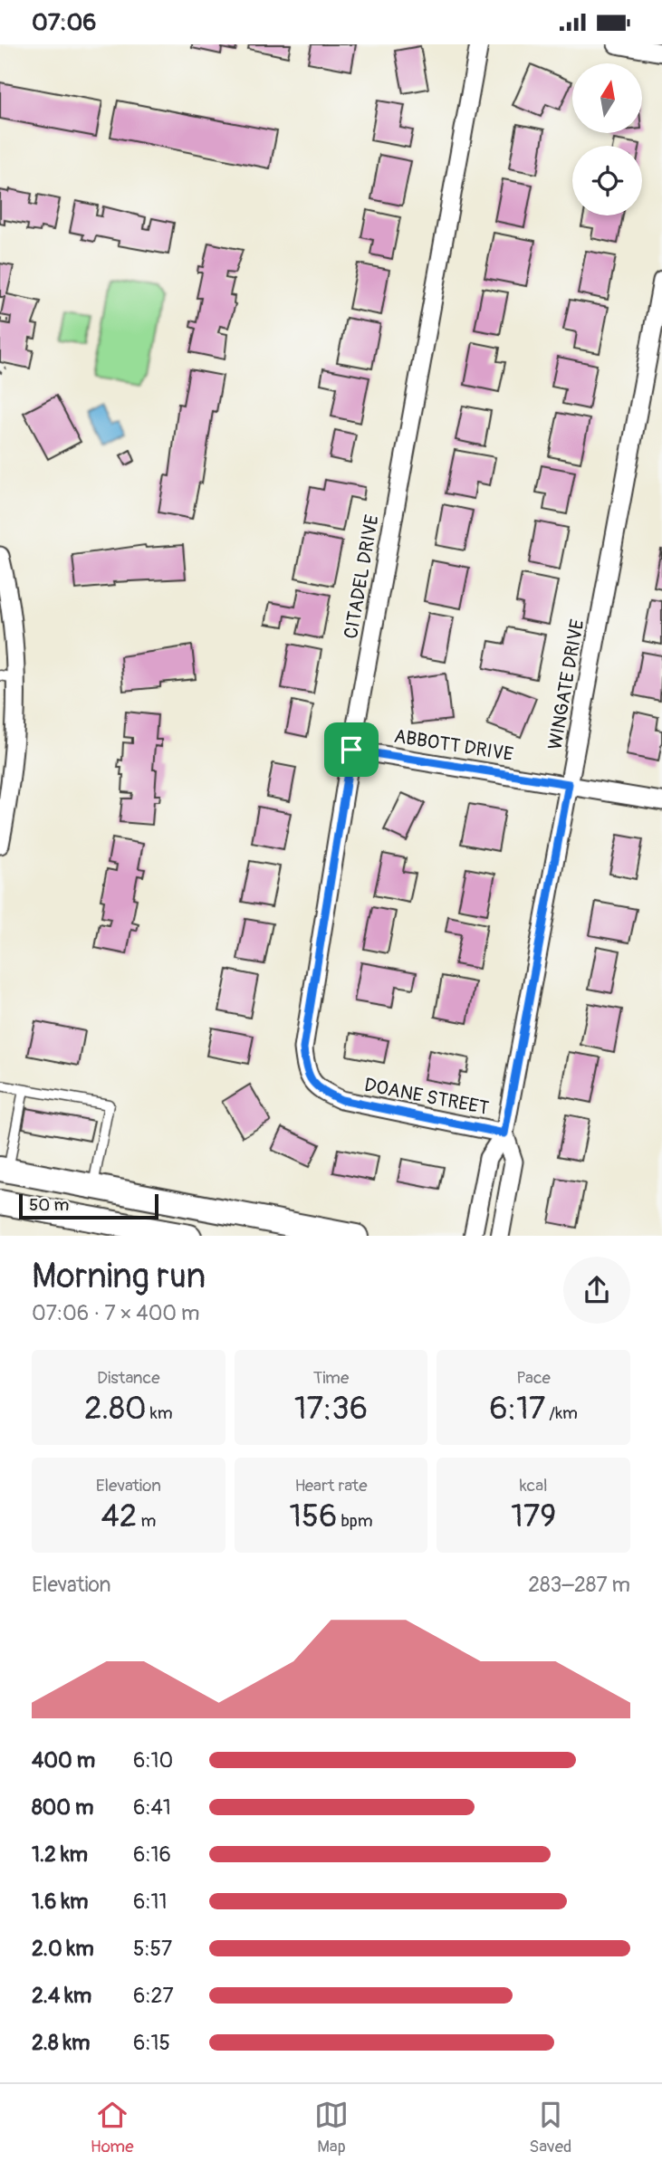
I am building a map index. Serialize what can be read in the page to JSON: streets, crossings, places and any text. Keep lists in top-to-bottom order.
{
  "streets": {
    "street": [
      "CITADEL DRIVE",
      "WINGATE DRIVE",
      "ABBOTT DRIVE",
      "DOANE STREET"
    ]
  },
  "crossings": [
    ["CITADEL DRIVE", "ABBOTT DRIVE"],
    ["CITADEL DRIVE", "DOANE STREET"],
    ["WINGATE DRIVE", "ABBOTT DRIVE"],
    ["WINGATE DRIVE", "DOANE STREET"]
  ],
  "scale_bar": "50 m",
  "north": "top",
  "page": {
    "status": "07:06",
    "scale": "50 m",
    "heading": ["Morning run", "07:06 · 7 × 400 m"],
    "stats": [
      ["Distance", "2.80 km"],
      ["Time", "17:36"],
      ["Pace", "6:17 /km"],
      ["Elevation", "42 m"],
      ["Heart rate", "156 bpm"],
      ["kcal", "179"]
    ],
    "chart": ["Elevation", "283–287 m"],
    "list": [
      {
        "name": "400 m",
        "note": "6:10"
      },
      {
        "name": "800 m",
        "note": "6:41"
      },
      {
        "name": "1.2 km",
        "note": "6:16"
      },
      {
        "name": "1.6 km",
        "note": "6:11"
      },
      {
        "name": "2.0 km",
        "note": "5:57"
      },
      {
        "name": "2.4 km",
        "note": "6:27"
      },
      {
        "name": "2.8 km",
        "note": "6:15"
      }
    ],
    "tabs": ["Home", "Map", "Saved"]
  }
}
